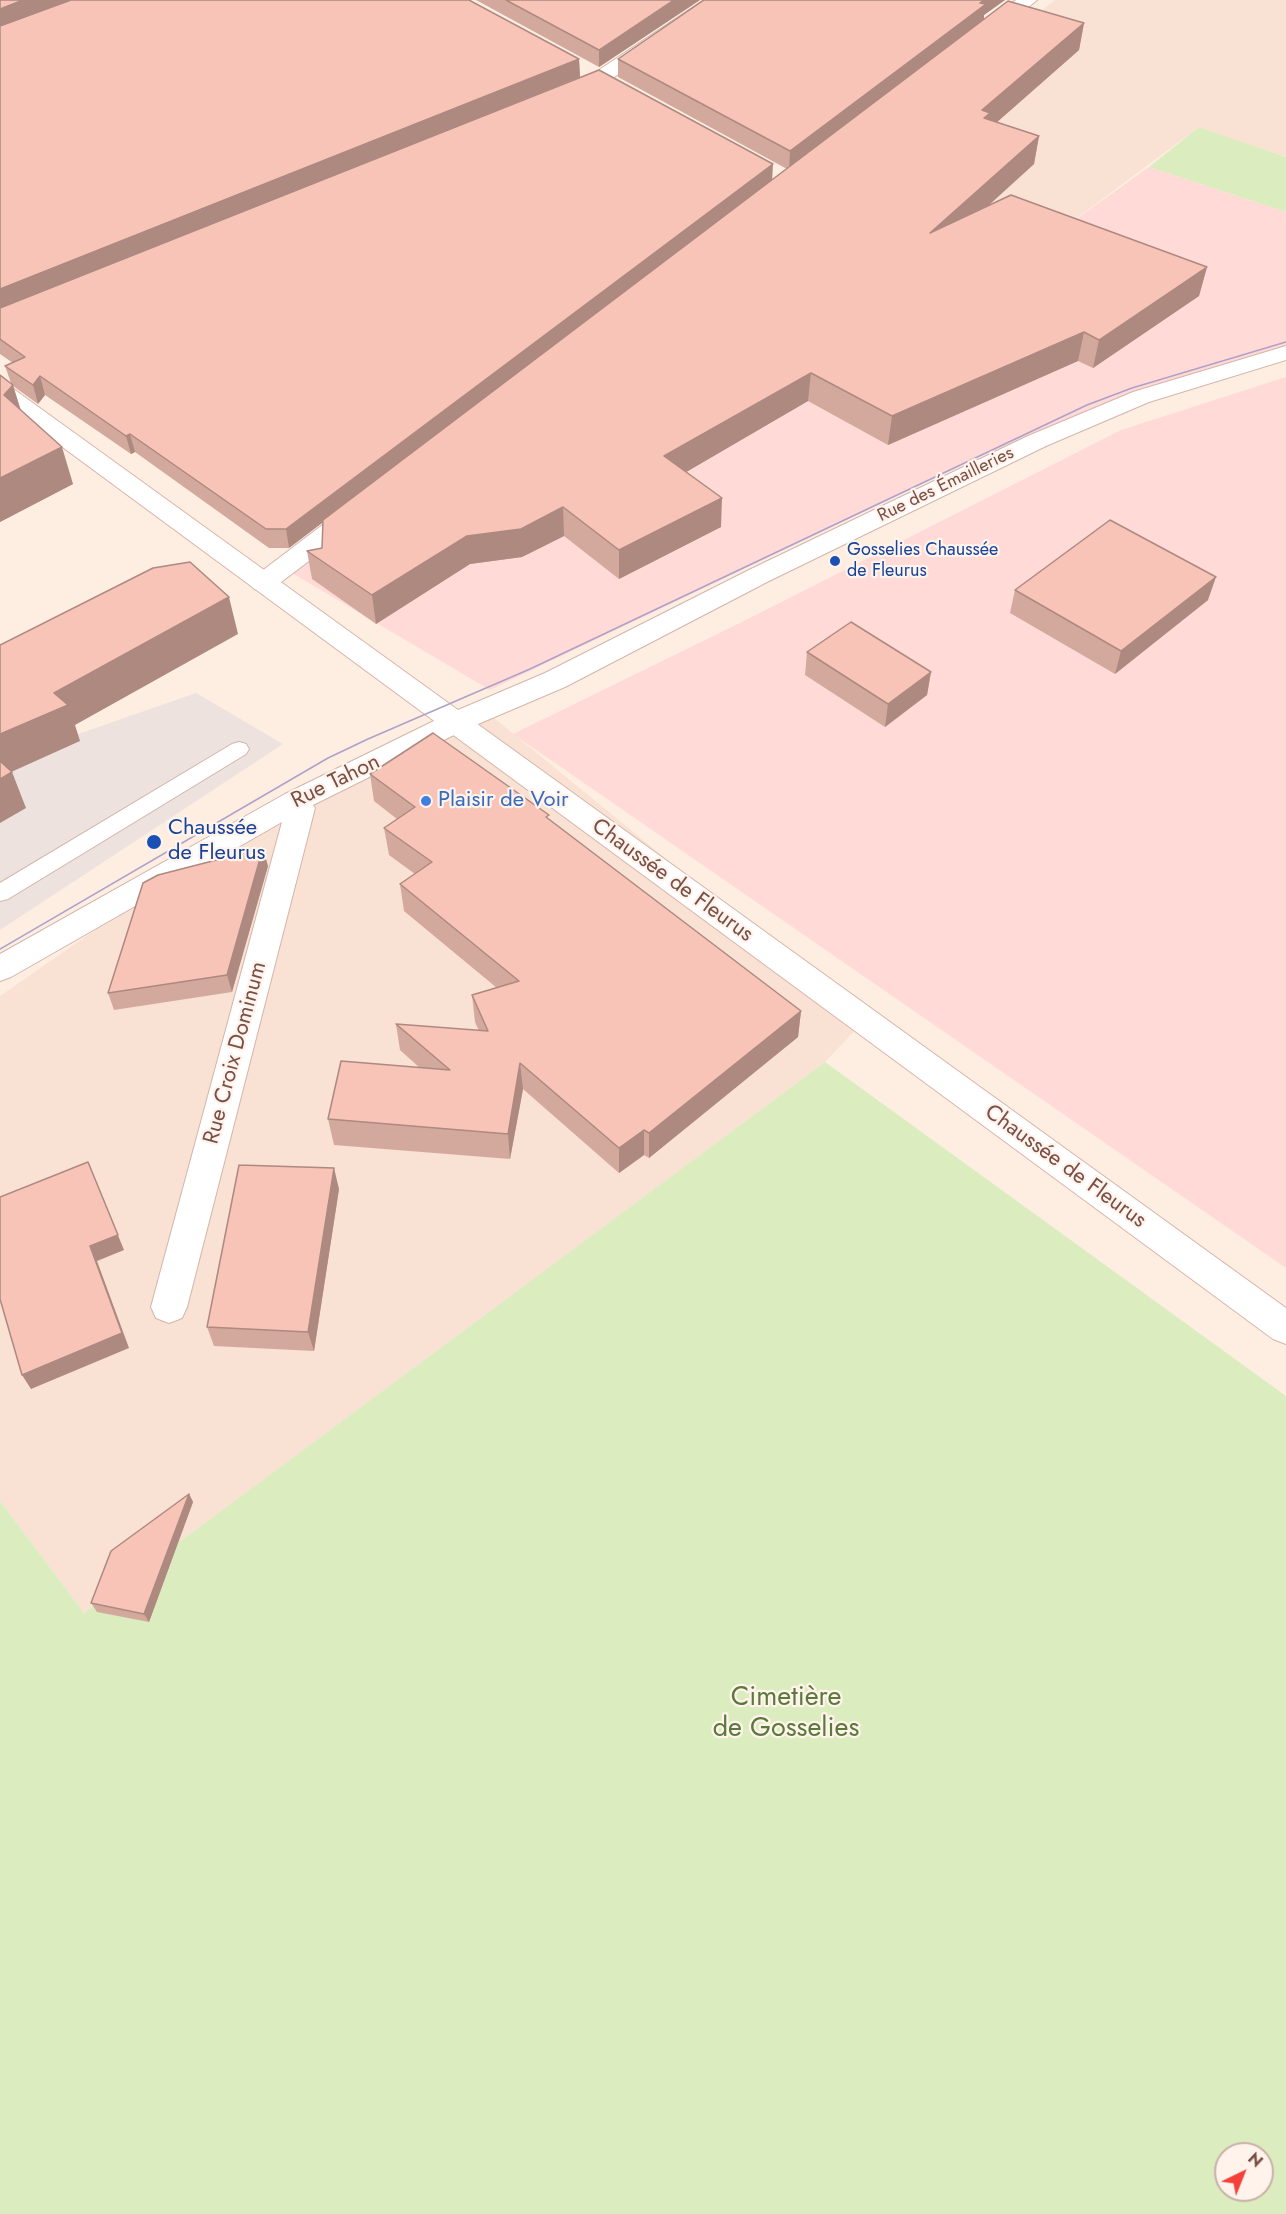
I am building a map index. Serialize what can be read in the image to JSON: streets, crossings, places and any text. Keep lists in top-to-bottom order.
{
  "streets": {
    "street": [
      "Rue des Émailleries",
      "Rue Tahon",
      "Chaussée de Fleurus",
      "Rue Croix Dominum"
    ]
  },
  "crossings": [
    ["Rue des Émailleries", "Rue Tahon"],
    ["Rue des Émailleries", "Chaussée de Fleurus"],
    ["Rue Tahon", "Chaussée de Fleurus"],
    ["Rue Tahon", "Rue Croix Dominum"]
  ],
  "parks": ["Cimetière de Gosselies"],
  "places": ["Gosselies Chaussée de Fleurus", "Plaisir de Voir", "Chaussée de Fleurus"],
  "north": "top right"
}
